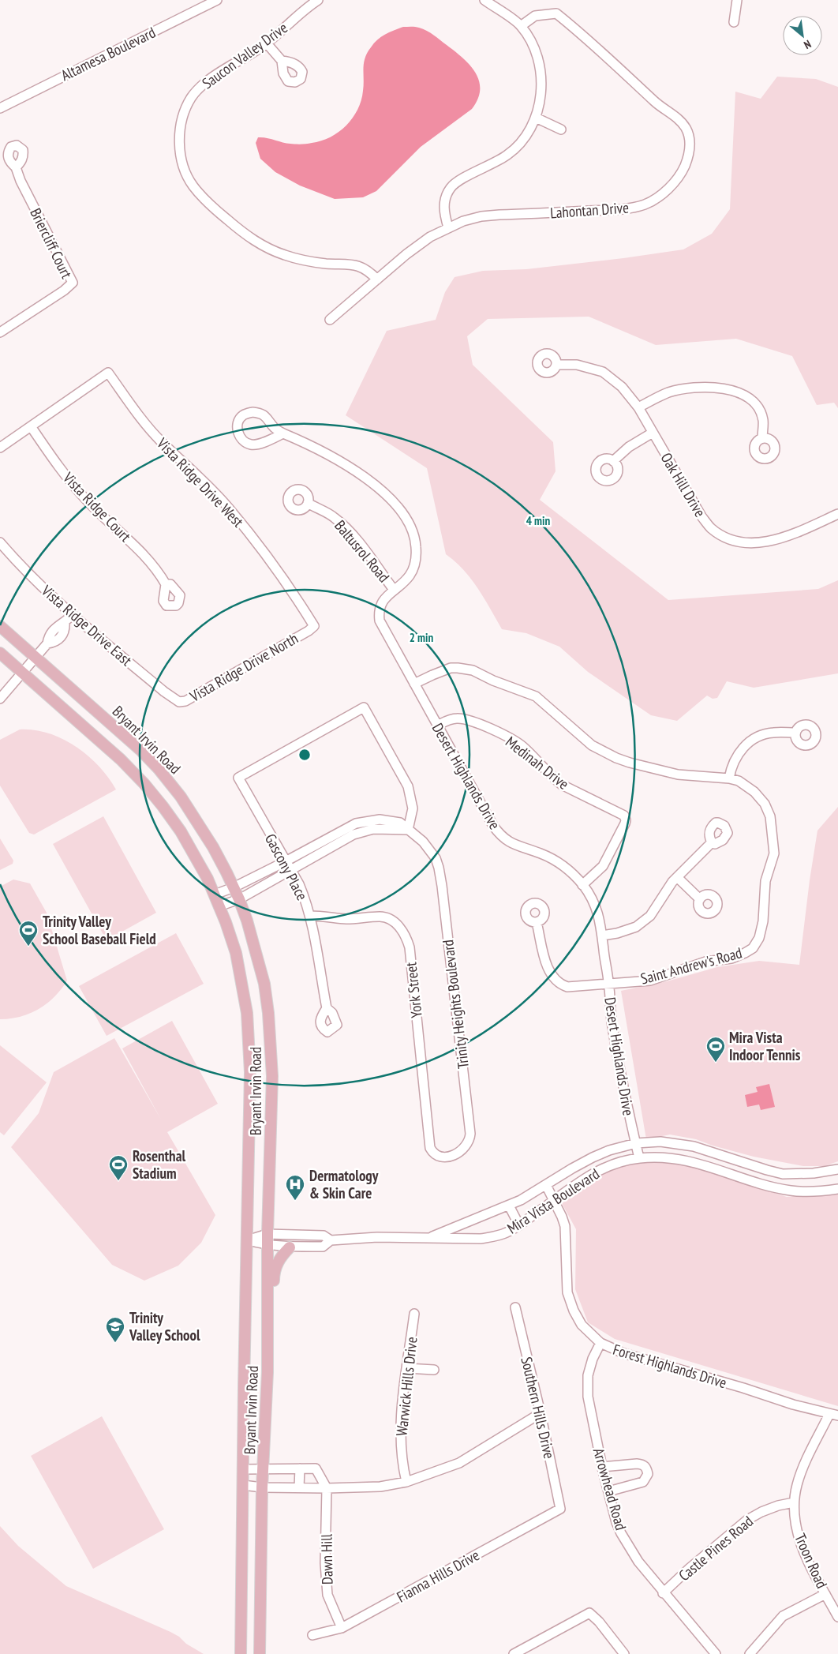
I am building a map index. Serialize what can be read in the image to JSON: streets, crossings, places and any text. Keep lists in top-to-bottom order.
{
  "streets": {
    "main road": ["Bryant Irvin Road"],
    "street": [
      "Altamesa Boulevard",
      "Saucon Valley Drive",
      "Lahontan Drive",
      "Briercliff Court",
      "Vista Ridge Drive West",
      "Oak Hill Drive",
      "Vista Ridge Court",
      "Baltusrol Road",
      "Vista Ridge Drive East",
      "Vista Ridge Drive North",
      "Medinah Drive",
      "Desert Highlands Drive",
      "Gascony Place",
      "Saint Andrew's Road",
      "York Street",
      "Trinity Heights Boulevard",
      "Mira Vista Boulevard",
      "Forest Highlands Drive",
      "Warwick Hills Drive",
      "Southern Hills Drive",
      "Arrowhead Road",
      "Castle Pines Road",
      "Dawn Hill",
      "Troon Road",
      "Fianna Hills Drive"
    ]
  },
  "crossings": [
    ["Saucon Valley Drive", "Lahontan Drive"],
    ["Vista Ridge Drive West", "Vista Ridge Court"],
    ["Vista Ridge Drive West", "Vista Ridge Drive North"],
    ["Baltusrol Road", "Desert Highlands Drive"],
    ["Vista Ridge Drive East", "Vista Ridge Drive North"],
    ["Bryant Irvin Road", "Mira Vista Boulevard"],
    ["Medinah Drive", "Desert Highlands Drive"],
    ["Desert Highlands Drive", "Saint Andrew's Road"],
    ["Desert Highlands Drive", "Mira Vista Boulevard"],
    ["Gascony Place", "York Street"],
    ["Gascony Place", "Trinity Heights Boulevard"],
    ["York Street", "Trinity Heights Boulevard"],
    ["Mira Vista Boulevard", "Forest Highlands Drive"],
    ["Forest Highlands Drive", "Arrowhead Road"],
    ["Forest Highlands Drive", "Troon Road"],
    ["Southern Hills Drive", "Fianna Hills Drive"],
    ["Arrowhead Road", "Castle Pines Road"],
    ["Castle Pines Road", "Troon Road"],
    ["Dawn Hill", "Fianna Hills Drive"]
  ],
  "places": {
    "sports": ["Trinity Valley School Baseball Field", "Mira Vista Indoor Tennis", "Rosenthal Stadium"],
    "hospital": ["Dermatology & Skin Care"],
    "school or university": ["Trinity Valley School"]
  },
  "north": "bottom right",
  "rings": ["4 min", "2 min"]
}
